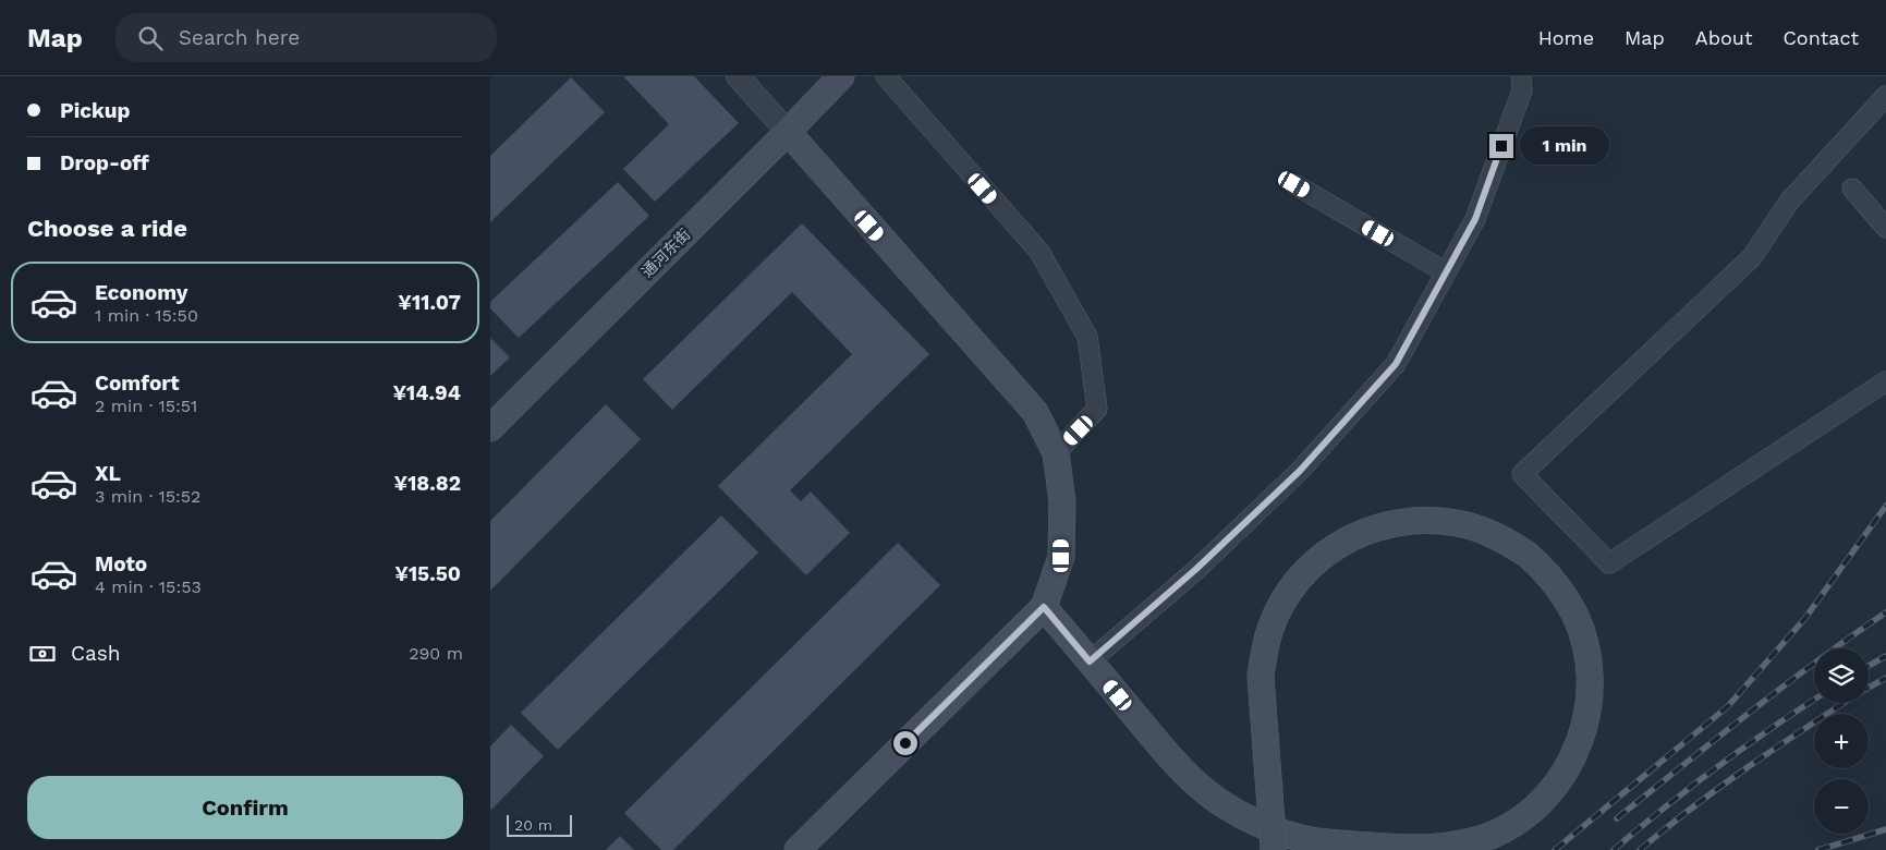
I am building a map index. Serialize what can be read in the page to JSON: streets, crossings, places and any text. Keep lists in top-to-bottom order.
{
  "streets": {
    "main road": ["通河东街"]
  },
  "scale_bar": "20 m",
  "page": {
    "header": "Map",
    "search": "Search here",
    "nav": [
      "Home",
      "Map",
      "About",
      "Contact"
    ],
    "banner": ["Pickup", "Drop-off"],
    "bubble": "1 min",
    "heading": "Choose a ride",
    "list": [
      {
        "name": "Economy",
        "note": "1 min · 15:50",
        "value": "¥11.07"
      },
      {
        "name": "Comfort",
        "note": "2 min · 15:51",
        "value": "¥14.94"
      },
      {
        "name": "XL",
        "note": "3 min · 15:52",
        "value": "¥18.82"
      },
      {
        "name": "Moto",
        "note": "4 min · 15:53",
        "value": "¥15.50"
      }
    ],
    "pay": ["Cash", "290 m"],
    "map_buttons": ["+", "−"],
    "buttons": "Confirm",
    "scale": "20 m"
  }
}
